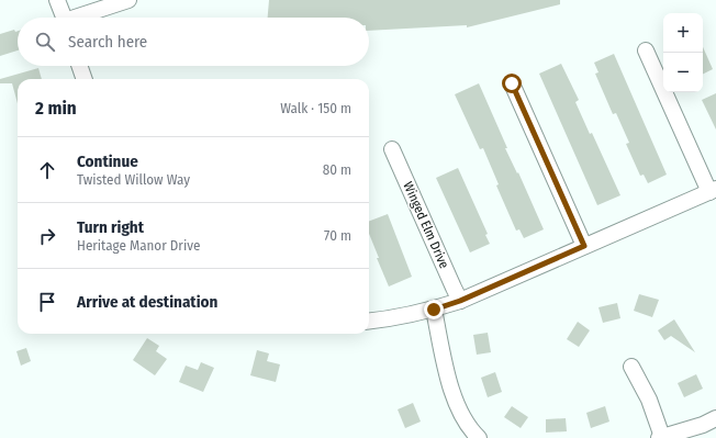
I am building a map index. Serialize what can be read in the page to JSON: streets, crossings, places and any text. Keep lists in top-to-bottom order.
{
  "streets": {
    "street": ["Winged Elm Drive"]
  },
  "page": {
    "map_buttons": ["+", "−"],
    "search": "Search here",
    "heading": ["2 min", "Walk · 150 m"],
    "list": [
      ["Continue", "Twisted Willow Way", "80 m"],
      ["Turn right", "Heritage Manor Drive", "70 m"],
      "Arrive at destination"
    ]
  }
}
